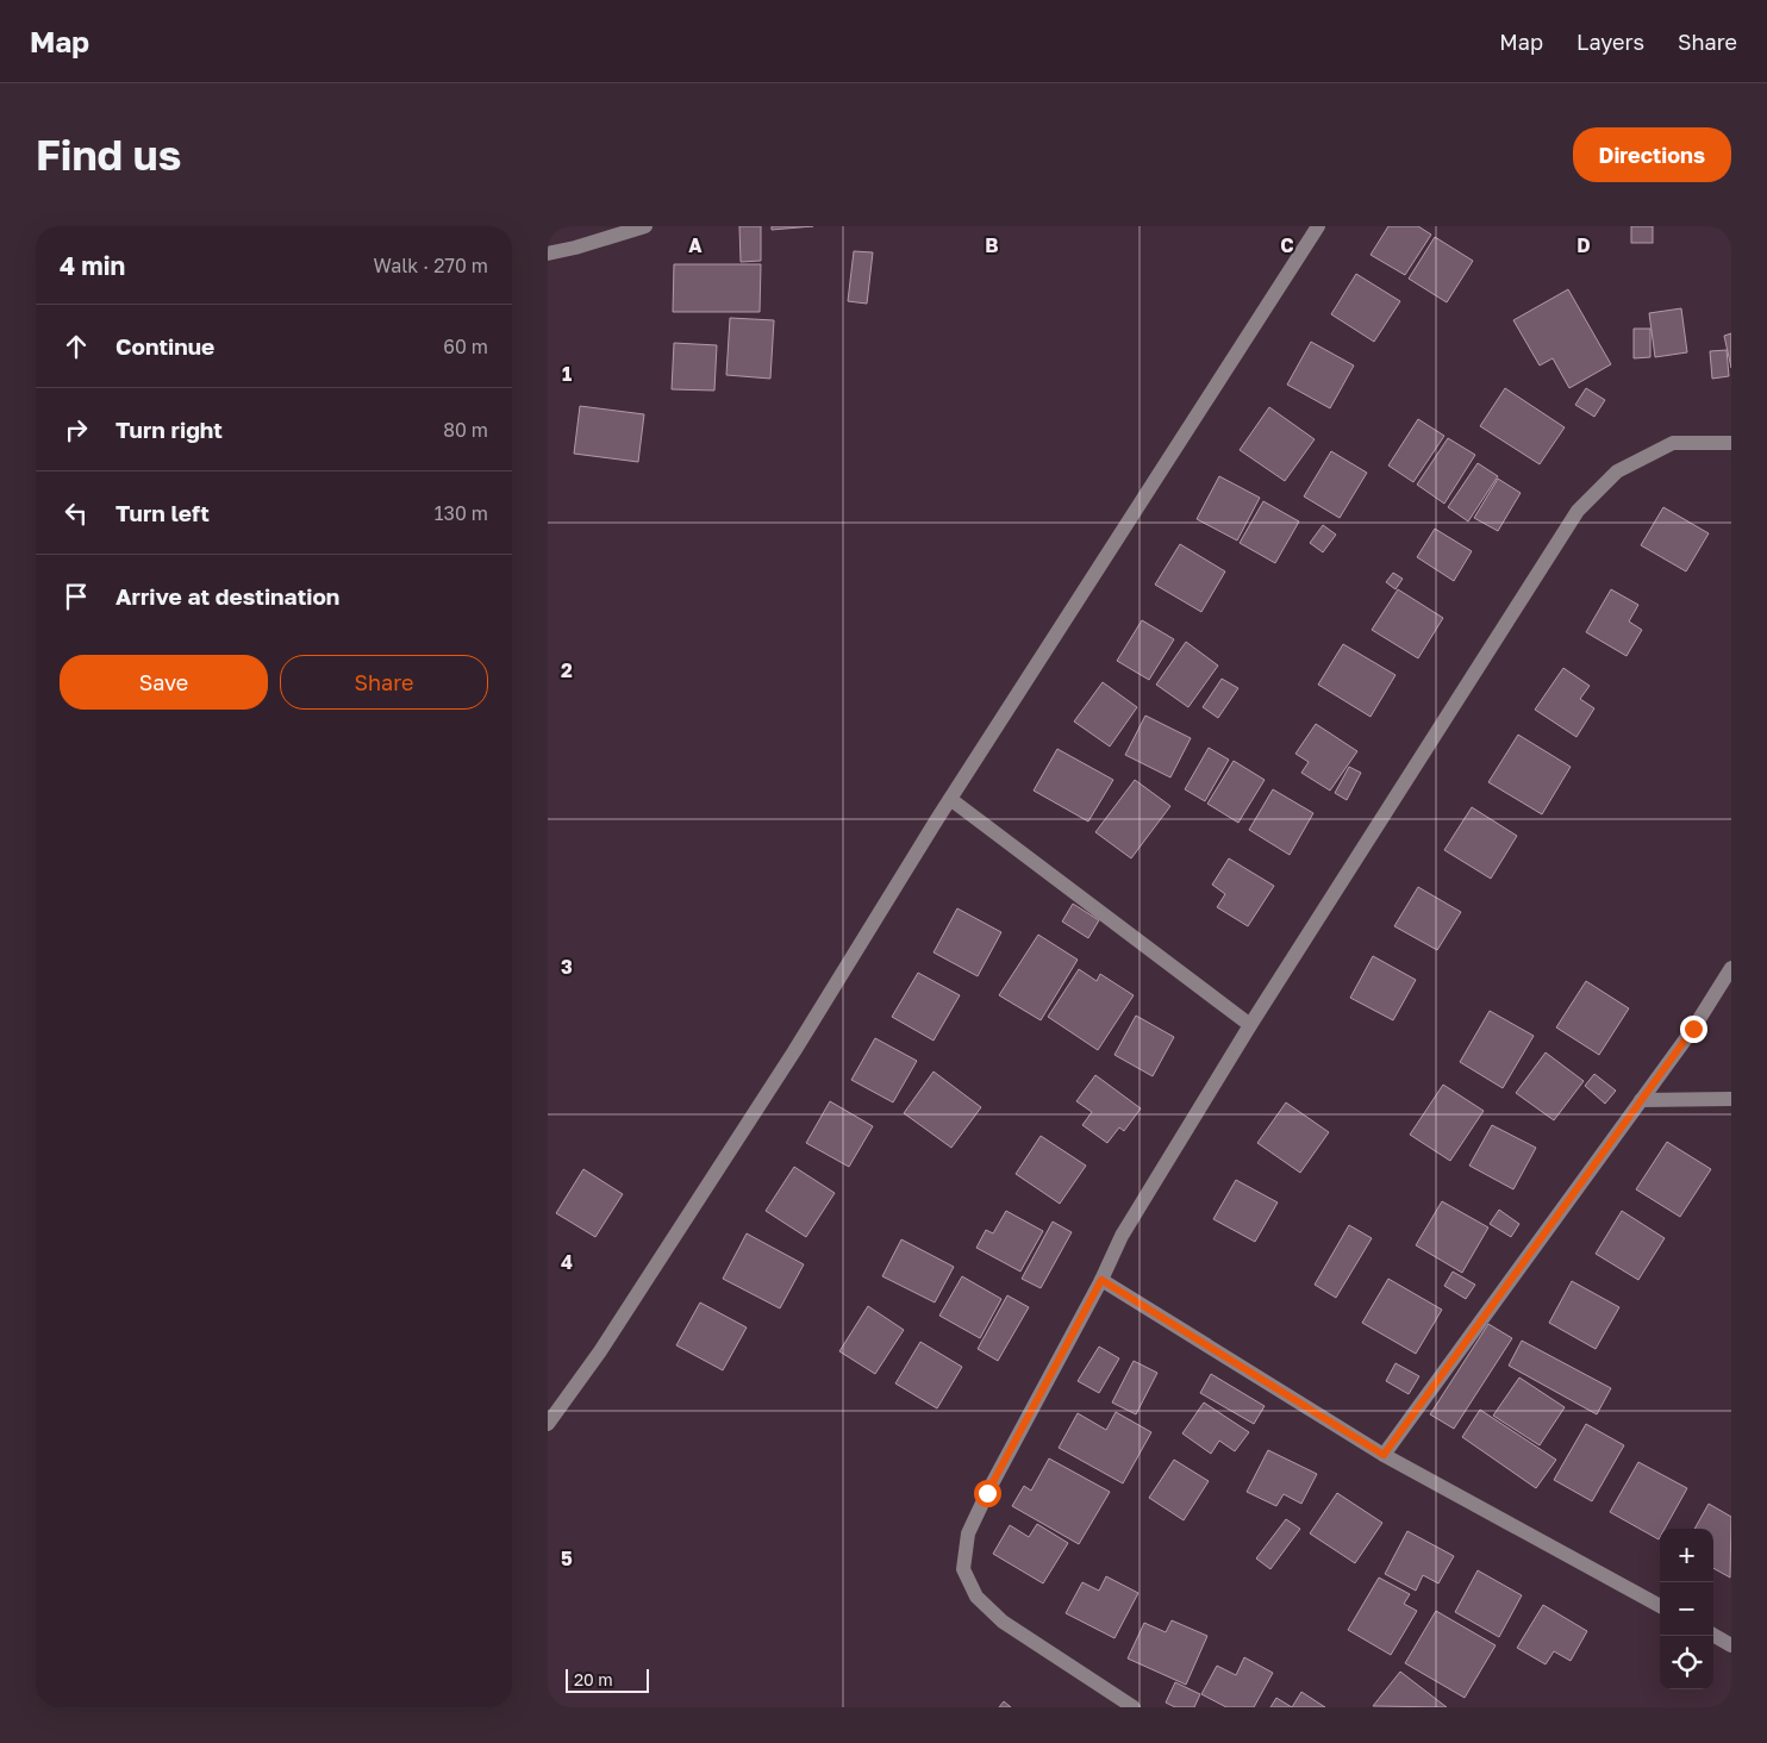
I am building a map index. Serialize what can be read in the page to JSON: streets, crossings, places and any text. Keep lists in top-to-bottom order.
{
  "scale_bar": "20 m",
  "page": {
    "header": "Map",
    "nav": ["Map", "Layers", "Share"],
    "buttons": [
      "Directions",
      ["Save", "Share"]
    ],
    "title": "Find us",
    "heading": ["4 min", "Walk · 270 m"],
    "list": [
      ["Continue", "60 m"],
      ["Turn right", "80 m"],
      ["Turn left", "130 m"],
      "Arrive at destination"
    ],
    "map_buttons": ["+", "−"],
    "scale": "20 m"
  },
  "grid": {
    "columns": [
      "A",
      "B",
      "C",
      "D"
    ],
    "rows": [
      "1",
      "2",
      "3",
      "4",
      "5"
    ]
  }
}
